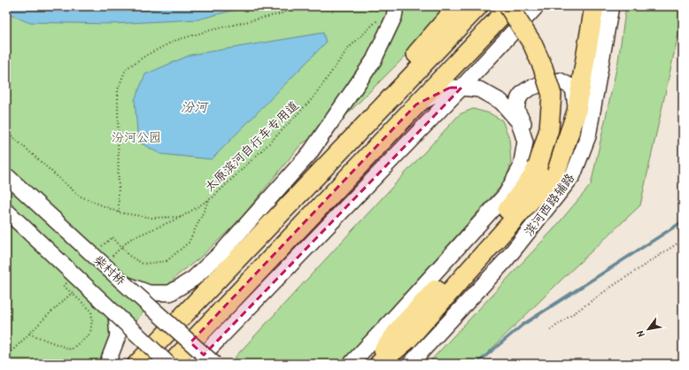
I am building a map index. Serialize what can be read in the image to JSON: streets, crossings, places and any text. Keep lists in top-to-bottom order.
{
  "streets": {
    "main road": ["滨河西路辅路", "柴村桥"],
    "path": ["太原滨河自行车专用道"]
  },
  "water": ["汾河"],
  "parks": ["汾河公园"],
  "north": "bottom left"
}
